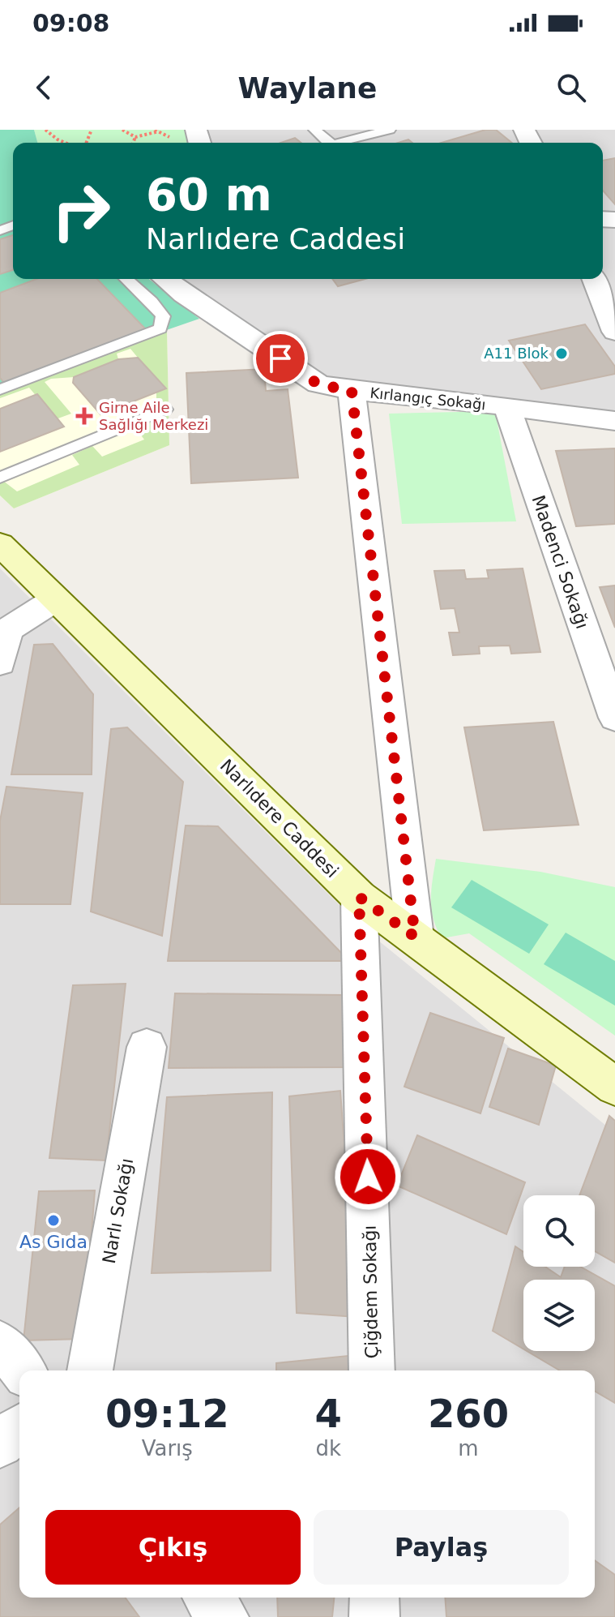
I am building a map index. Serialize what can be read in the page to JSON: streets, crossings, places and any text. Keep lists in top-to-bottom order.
{
  "streets": {
    "street": [
      "Kırlangıç Sokağı",
      "Madenci Sokağı",
      "Narlıdere Caddesi",
      "Narlı Sokağı",
      "Çiğdem Sokağı"
    ]
  },
  "crossings": [
    ["Kırlangıç Sokağı", "Madenci Sokağı"],
    ["Narlıdere Caddesi", "Çiğdem Sokağı"]
  ],
  "places": {
    "other": ["A11 Blok", "As Gıda"],
    "health": ["Girne Aile Sağlığı Merkezi"]
  },
  "page": {
    "status": "09:08",
    "header": "Waylane",
    "turn": ["60 m", "Narlıdere Caddesi"],
    "eta": [
      "09:12",
      "Varış",
      "4",
      "dk",
      "260",
      "m"
    ],
    "buttons": ["Çıkış", "Paylaş"]
  }
}
